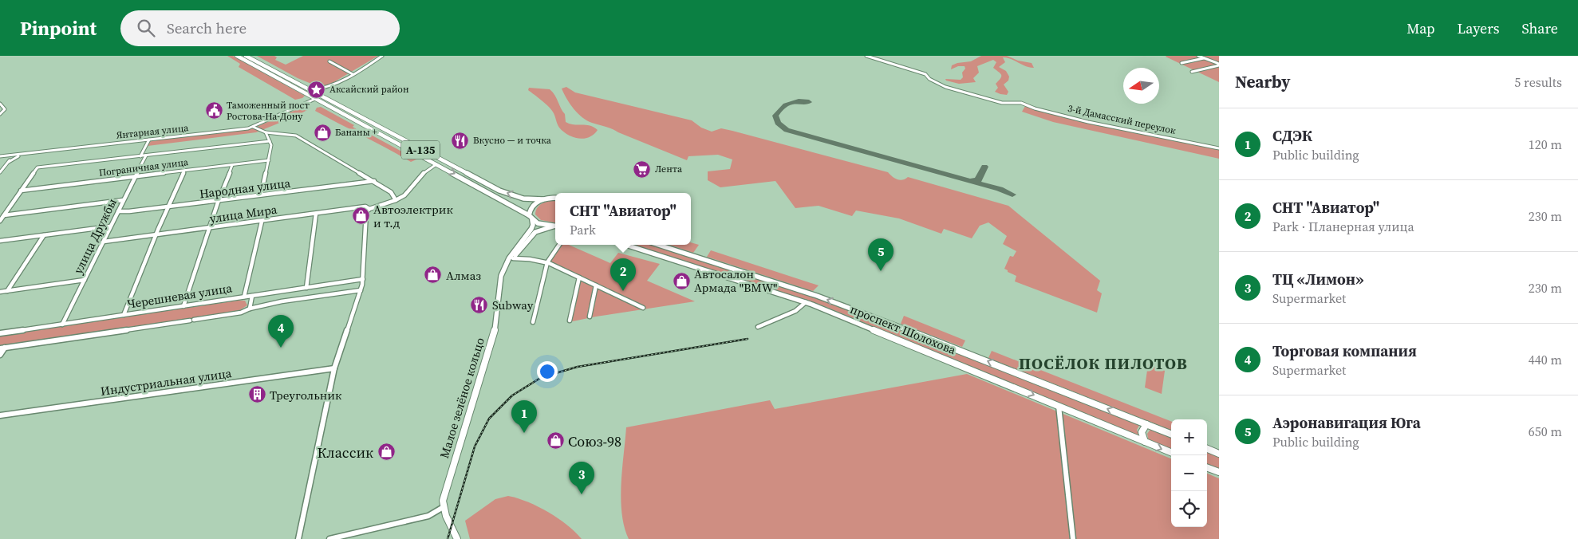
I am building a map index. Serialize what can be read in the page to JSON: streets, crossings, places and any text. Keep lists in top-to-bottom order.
{
  "streets": {
    "main road": ["А-135", "проспект Шолохова", "Малое зелёное кольцо"],
    "street": [
      "3-й Дамасский переулок",
      "Янтарная улица",
      "Пограничная улица",
      "Народная улица",
      "улица Мира",
      "улица Дружбы",
      "Черешневая улица",
      "Индустриальная улица"
    ]
  },
  "crossings": [
    ["Янтарная улица", "А-135"],
    ["Янтарная улица", "Пограничная улица"],
    ["Янтарная улица", "улица Дружбы"],
    ["А-135", "Малое зелёное кольцо"],
    ["Пограничная улица", "улица Дружбы"],
    ["Народная улица", "улица Дружбы"],
    ["улица Мира", "улица Дружбы"],
    ["улица Дружбы", "Черешневая улица"]
  ],
  "districts": ["ПОСЁЛОК ПИЛОТОВ"],
  "places": {
    "place": ["Аксайский район"],
    "public building": ["Таможенный пост Ростова-На-Дону"],
    "shop": [
      "Бананы +",
      "Автоэлектрик и т.д",
      "Алмаз",
      "Автосалон Армада \"BMW\"",
      "Союз-98",
      "Классик"
    ],
    "restaurant": ["Вкусно — и точка", "Subway"],
    "supermarket": ["Лента"],
    "building": ["Треугольник"]
  },
  "north": "left",
  "page": {
    "header": "Pinpoint",
    "search": "Search here",
    "nav": ["Map", "Layers", "Share"],
    "heading": ["Nearby", "5 results"],
    "list": [
      {
        "mark": "1",
        "name": "СДЭК",
        "note": "Public building",
        "value": "120 m"
      },
      {
        "mark": "2",
        "name": "СНТ \"Авиатор\"",
        "note": "Park · Планерная улица",
        "value": "230 m"
      },
      {
        "mark": "3",
        "name": "ТЦ «Лимон»",
        "note": "Supermarket",
        "value": "230 m"
      },
      {
        "mark": "4",
        "name": "Торговая компания",
        "note": "Supermarket",
        "value": "440 m"
      },
      {
        "mark": "5",
        "name": "Аэронавигация Юга",
        "note": "Public building",
        "value": "650 m"
      }
    ],
    "popup": ["СНТ \"Авиатор\"", "Park"],
    "pins": [
      "5",
      "2",
      "4",
      "1",
      "3"
    ],
    "map_buttons": ["+", "−"]
  }
}
